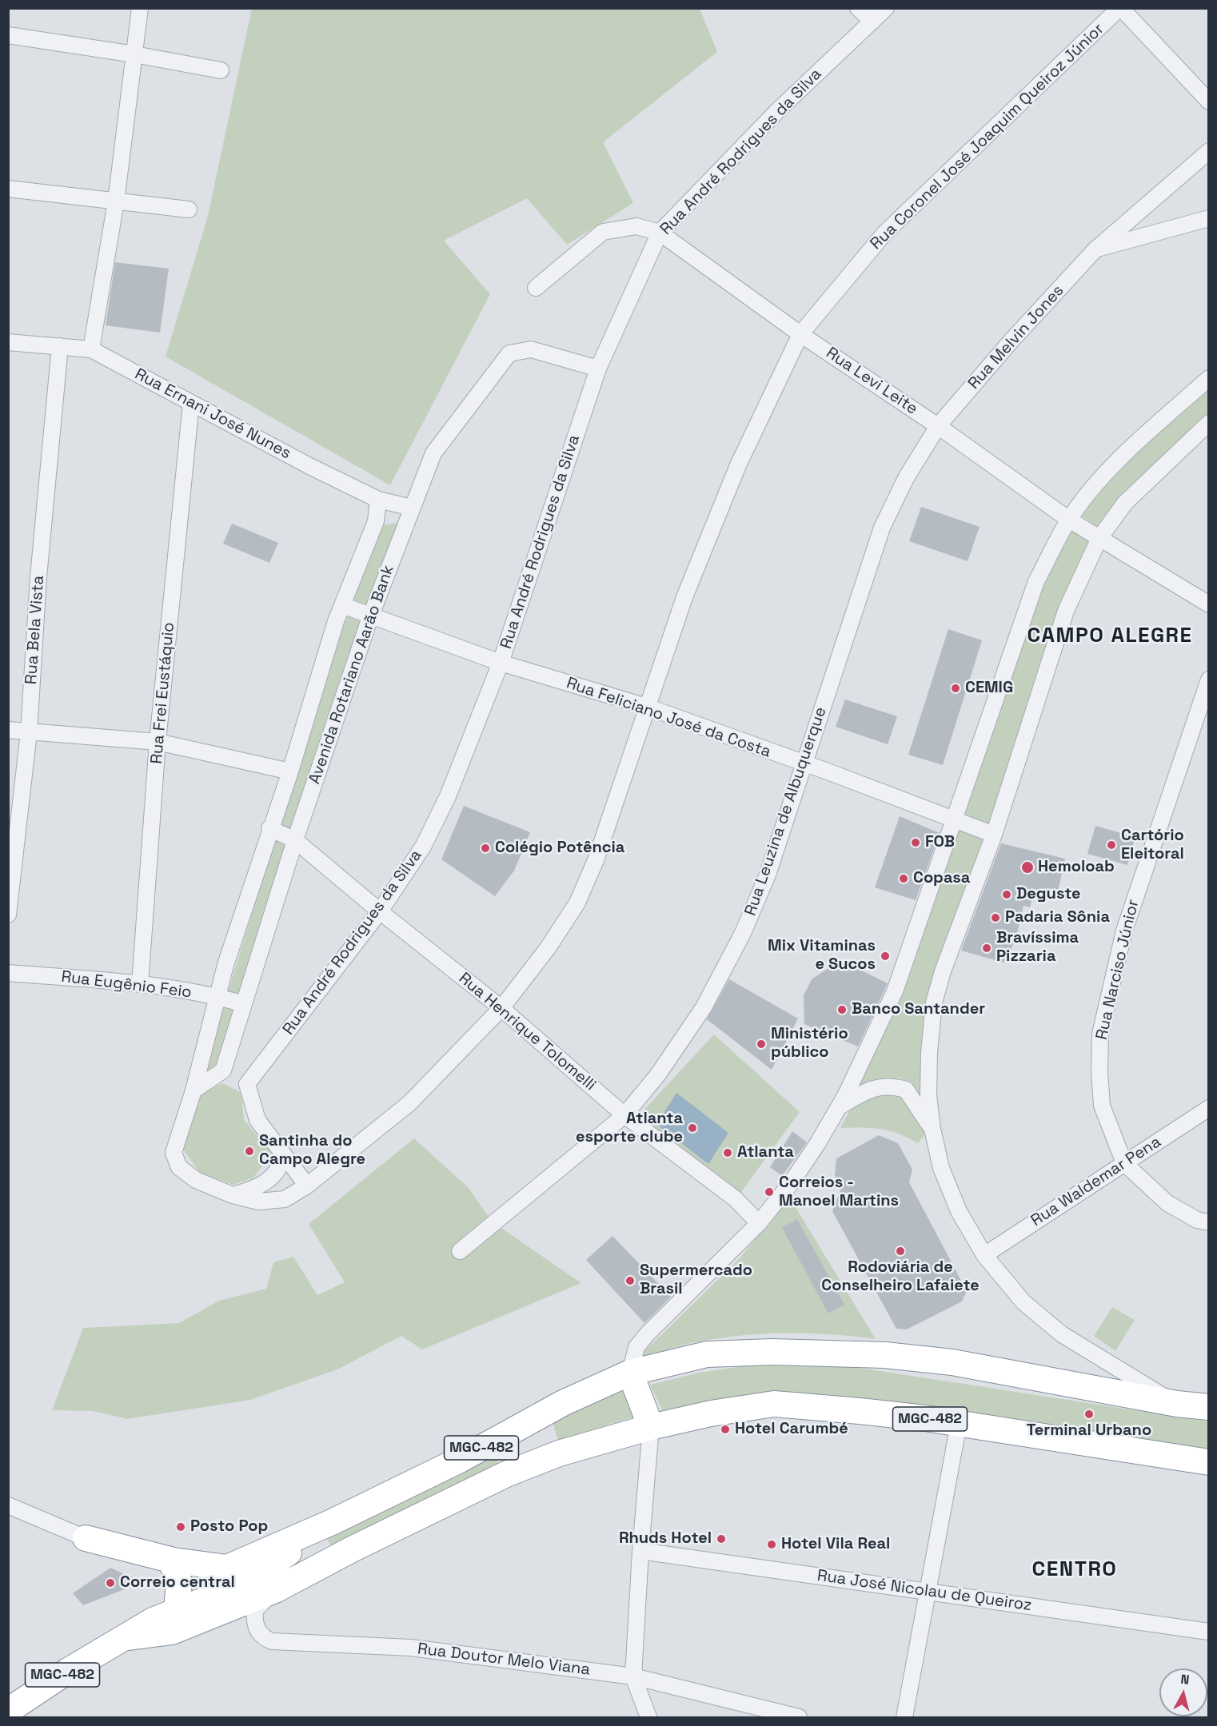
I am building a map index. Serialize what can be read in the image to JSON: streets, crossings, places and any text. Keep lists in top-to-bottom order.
{
  "streets": {
    "highway": ["MGC-482"],
    "street": [
      "Rua Coronel José Joaquim Queiroz Júnior",
      "Rua André Rodrigues da Silva",
      "Rua Melvin Jones",
      "Rua Levi Leite",
      "Rua Ernani José Nunes",
      "Rua Bela Vista",
      "Avenida Rotariano Aarão Bank",
      "Rua Frei Eustáquio",
      "Rua Feliciano José da Costa",
      "Rua Leuzina de Albuquerque",
      "Rua Narciso Júnior",
      "Rua Eugênio Feio",
      "Rua Henrique Tolomelli",
      "Rua Waldemar Pena",
      "Rua José Nicolau de Queiroz",
      "Rua Doutor Melo Viana"
    ]
  },
  "crossings": [
    ["Rua Coronel José Joaquim Queiroz Júnior", "Rua André Rodrigues da Silva"],
    ["Rua Coronel José Joaquim Queiroz Júnior", "Rua Levi Leite"],
    ["Rua Coronel José Joaquim Queiroz Júnior", "Avenida Rotariano Aarão Bank"],
    ["Rua Coronel José Joaquim Queiroz Júnior", "Rua Feliciano José da Costa"],
    ["Rua Coronel José Joaquim Queiroz Júnior", "Rua Henrique Tolomelli"],
    ["Rua André Rodrigues da Silva", "Rua Levi Leite"],
    ["Rua André Rodrigues da Silva", "Avenida Rotariano Aarão Bank"],
    ["Rua André Rodrigues da Silva", "Rua Feliciano José da Costa"],
    ["Rua André Rodrigues da Silva", "Rua Henrique Tolomelli"],
    ["Rua Melvin Jones", "Rua Levi Leite"],
    ["Rua Melvin Jones", "Rua Leuzina de Albuquerque"],
    ["Rua Levi Leite", "Rua Leuzina de Albuquerque"],
    ["Rua Ernani José Nunes", "Rua Bela Vista"],
    ["Rua Ernani José Nunes", "Avenida Rotariano Aarão Bank"],
    ["Rua Ernani José Nunes", "Rua Frei Eustáquio"],
    ["Avenida Rotariano Aarão Bank", "Rua Feliciano José da Costa"],
    ["Avenida Rotariano Aarão Bank", "Rua Eugênio Feio"],
    ["Avenida Rotariano Aarão Bank", "Rua Henrique Tolomelli"],
    ["Rua Frei Eustáquio", "Rua Eugênio Feio"],
    ["Rua Feliciano José da Costa", "Rua Leuzina de Albuquerque"],
    ["Rua Leuzina de Albuquerque", "Rua Henrique Tolomelli"],
    ["Rua Narciso Júnior", "Rua Waldemar Pena"],
    ["MGC-482", "Rua Doutor Melo Viana"]
  ],
  "districts": ["CAMPO ALEGRE", "CENTRO"],
  "places": [
    "CEMIG",
    "FOB",
    "Cartório Eleitoral",
    "Colégio Potência",
    "Hemoloab",
    "Copasa",
    "Deguste",
    "Padaria Sônia",
    "Bravíssima Pizzaria",
    "Mix Vitaminas e Sucos",
    "Banco Santander",
    "Ministério público",
    "Atlanta esporte clube",
    "Santinha do Campo Alegre",
    "Atlanta",
    "Correios - Manoel Martins",
    "Rodoviária de Conselheiro Lafaiete",
    "Supermercado Brasil",
    "Terminal Urbano",
    "Hotel Carumbé",
    "Posto Pop",
    "Rhuds Hotel",
    "Hotel Vila Real",
    "Correio central"
  ],
  "north": "top"
}
